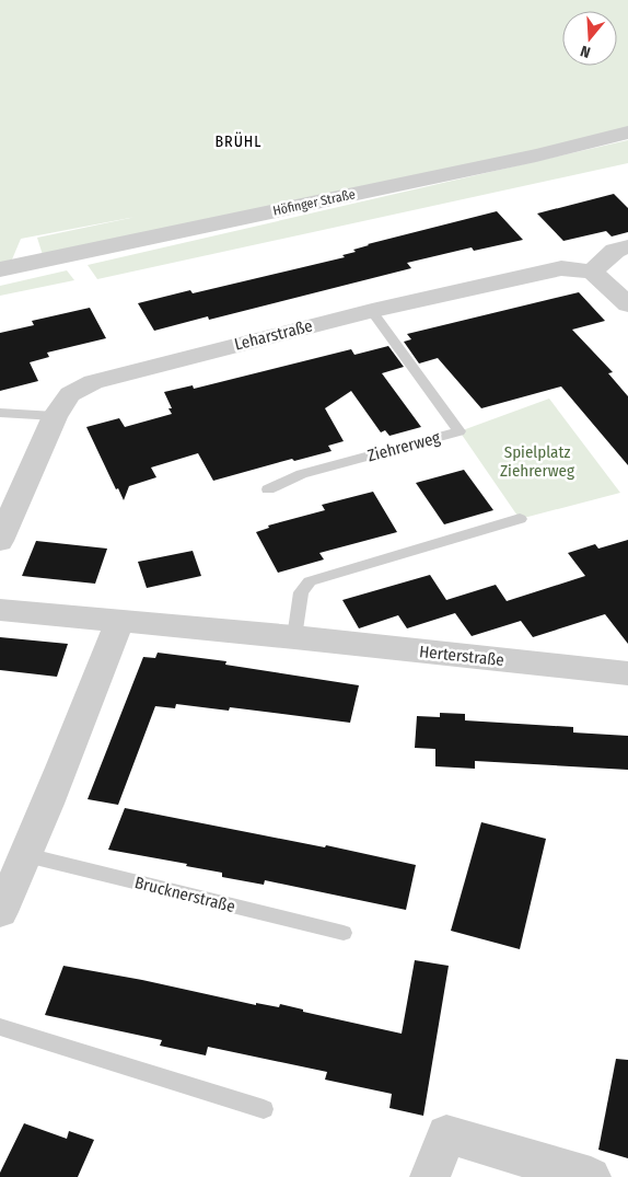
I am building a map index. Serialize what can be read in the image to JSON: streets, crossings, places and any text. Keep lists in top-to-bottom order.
{
  "streets": {
    "street": ["Höfinger Straße", "Leharstraße", "Herterstraße"],
    "lane": ["Ziehrerweg", "Brucknerstraße"]
  },
  "crossings": [
    ["Leharstraße", "Ziehrerweg"]
  ],
  "districts": ["BRÜHL"],
  "parks": ["Spielplatz Ziehrerweg"],
  "north": "bottom"
}
